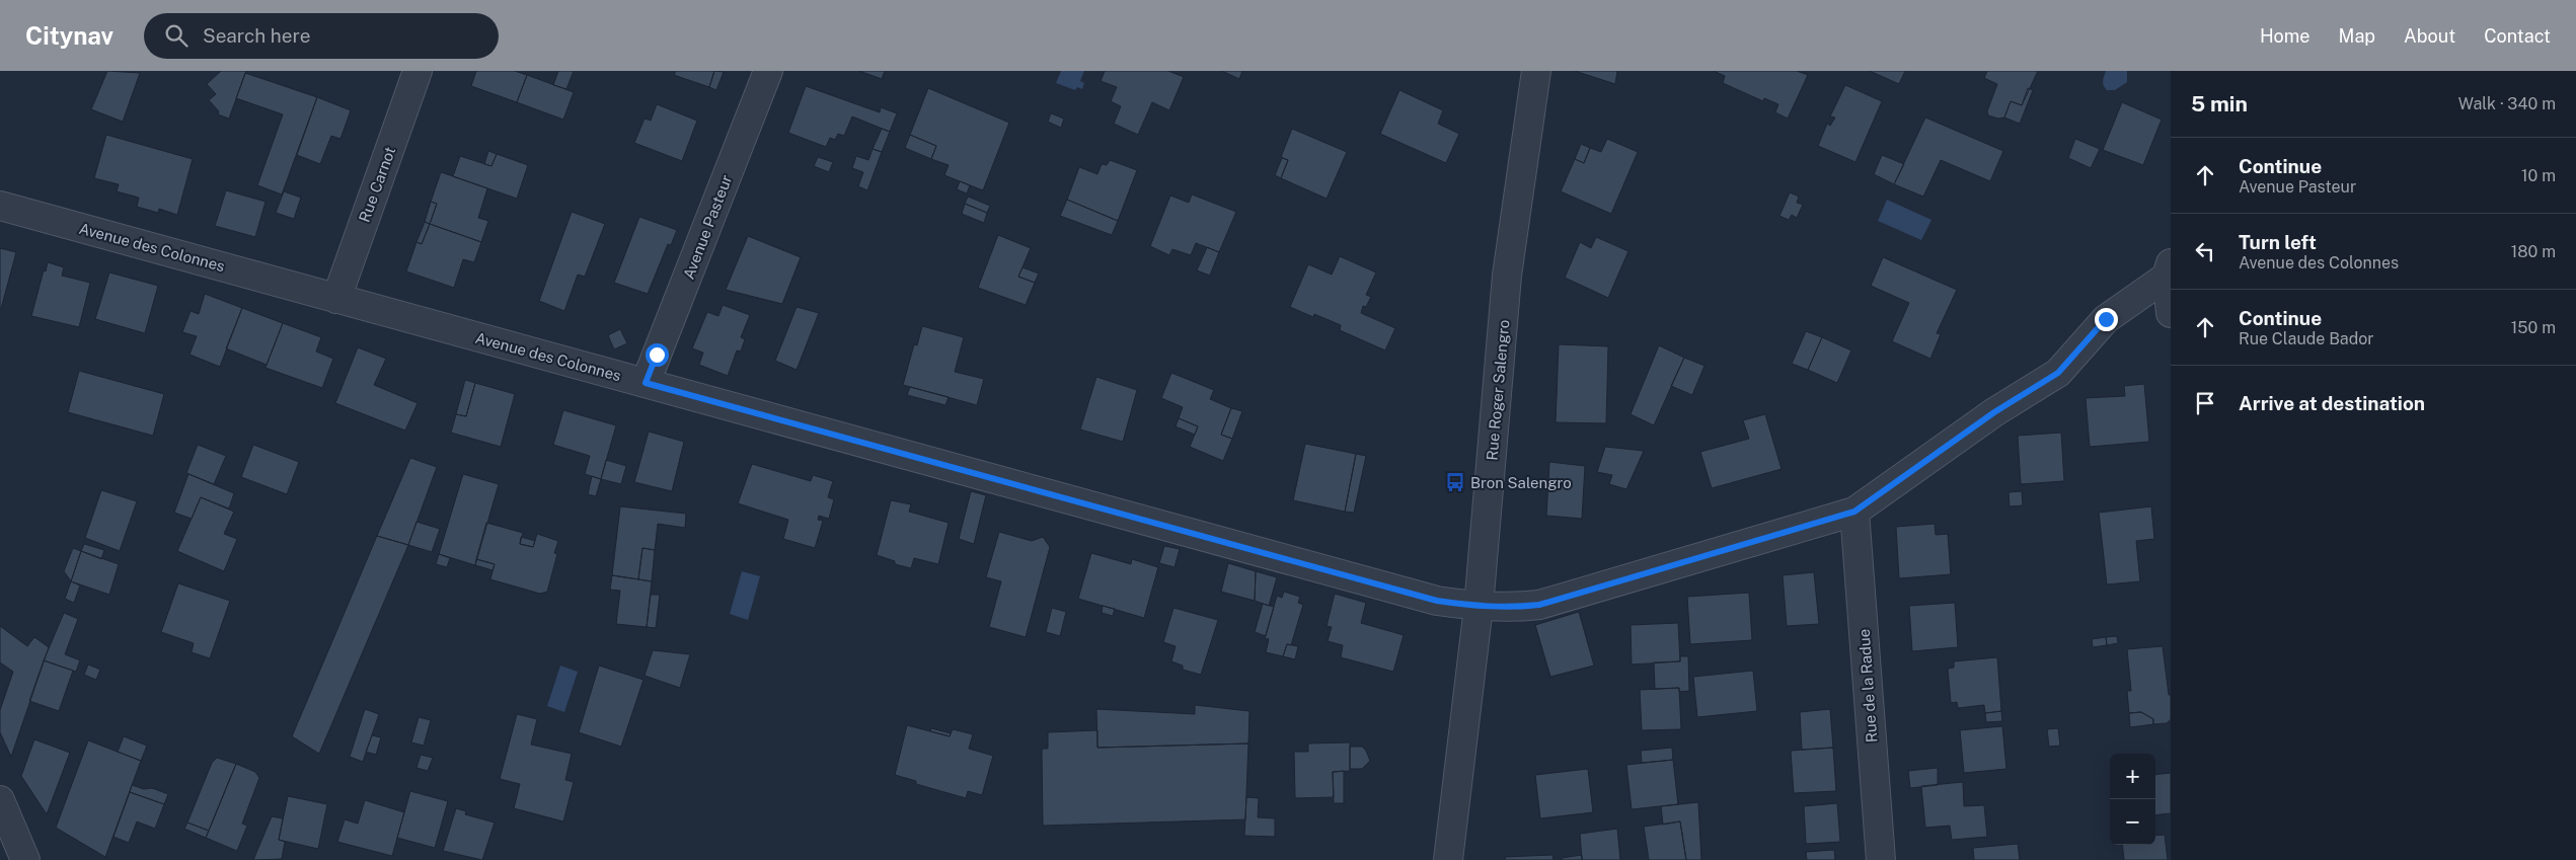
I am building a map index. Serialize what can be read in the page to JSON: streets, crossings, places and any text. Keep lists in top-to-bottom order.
{
  "streets": {
    "street": [
      "Rue Carnot",
      "Avenue Pasteur",
      "Avenue des Colonnes",
      "Rue Roger Salengro",
      "Rue de la Radue"
    ]
  },
  "crossings": [
    ["Rue Carnot", "Avenue des Colonnes"],
    ["Avenue Pasteur", "Avenue des Colonnes"],
    ["Avenue des Colonnes", "Rue Roger Salengro"],
    ["Avenue des Colonnes", "Rue de la Radue"]
  ],
  "places": {
    "bus stop": ["Bron Salengro"]
  },
  "page": {
    "header": "Citynav",
    "search": "Search here",
    "nav": [
      "Home",
      "Map",
      "About",
      "Contact"
    ],
    "heading": ["5 min", "Walk · 340 m"],
    "list": [
      ["Continue", "Avenue Pasteur", "10 m"],
      ["Turn left", "Avenue des Colonnes", "180 m"],
      ["Continue", "Rue Claude Bador", "150 m"],
      "Arrive at destination"
    ],
    "map_buttons": ["+", "−"]
  }
}
